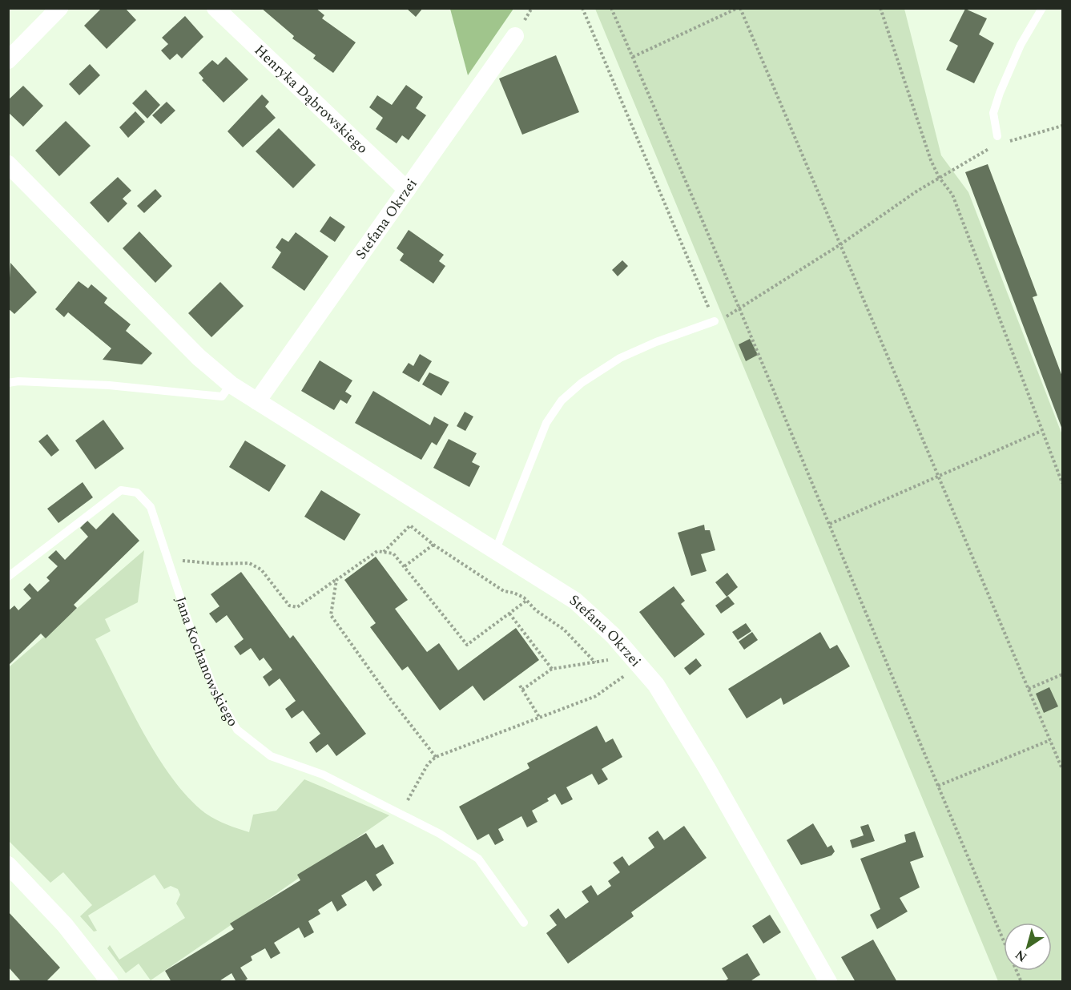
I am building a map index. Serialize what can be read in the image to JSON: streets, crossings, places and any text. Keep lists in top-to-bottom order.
{
  "streets": {
    "street": ["Henryka Dąbrowskiego", "Stefana Okrzei"],
    "lane": ["Jana Kochanowskiego"]
  },
  "crossings": [
    ["Henryka Dąbrowskiego", "Stefana Okrzei"]
  ],
  "north": "bottom left"
}
